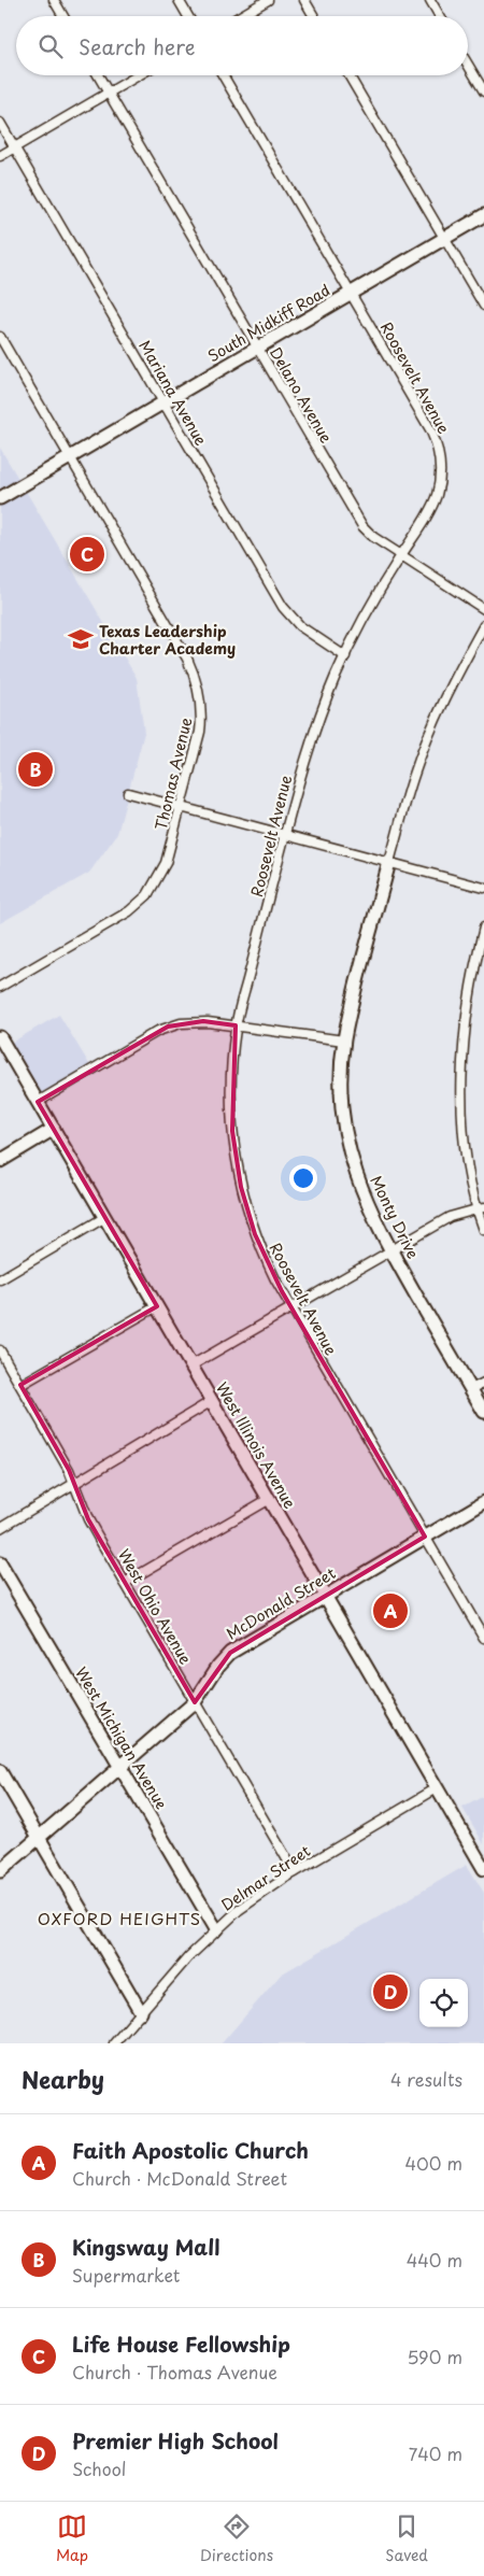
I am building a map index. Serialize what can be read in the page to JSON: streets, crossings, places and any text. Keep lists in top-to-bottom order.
{
  "streets": {
    "street": [
      "South Midkiff Road",
      "Roosevelt Avenue",
      "Mariana Avenue",
      "Delano Avenue",
      "Thomas Avenue",
      "Monty Drive",
      "West Illinois Avenue",
      "McDonald Street",
      "West Ohio Avenue",
      "West Michigan Avenue",
      "Delmar Street"
    ]
  },
  "crossings": [
    ["South Midkiff Road", "Roosevelt Avenue"],
    ["South Midkiff Road", "Mariana Avenue"],
    ["South Midkiff Road", "Delano Avenue"],
    ["South Midkiff Road", "Thomas Avenue"],
    ["Roosevelt Avenue", "Mariana Avenue"],
    ["Roosevelt Avenue", "Delano Avenue"],
    ["Roosevelt Avenue", "McDonald Street"],
    ["West Illinois Avenue", "McDonald Street"],
    ["West Illinois Avenue", "Delmar Street"],
    ["McDonald Street", "West Ohio Avenue"],
    ["McDonald Street", "West Michigan Avenue"],
    ["West Ohio Avenue", "Delmar Street"],
    ["West Michigan Avenue", "Delmar Street"]
  ],
  "districts": ["OXFORD HEIGHTS"],
  "places": {
    "school or university": ["Texas Leadership Charter Academy"]
  },
  "page": {
    "search": "Search here",
    "pins": [
      "C",
      "B",
      "A",
      "D"
    ],
    "heading": ["Nearby", "4 results"],
    "list": [
      {
        "mark": "A",
        "name": "Faith Apostolic Church",
        "note": "Church · McDonald Street",
        "value": "400 m"
      },
      {
        "mark": "B",
        "name": "Kingsway Mall",
        "note": "Supermarket",
        "value": "440 m"
      },
      {
        "mark": "C",
        "name": "Life House Fellowship",
        "note": "Church · Thomas Avenue",
        "value": "590 m"
      },
      {
        "mark": "D",
        "name": "Premier High School",
        "note": "School",
        "value": "740 m"
      }
    ],
    "nav": ["Map", "Directions", "Saved"]
  }
}
